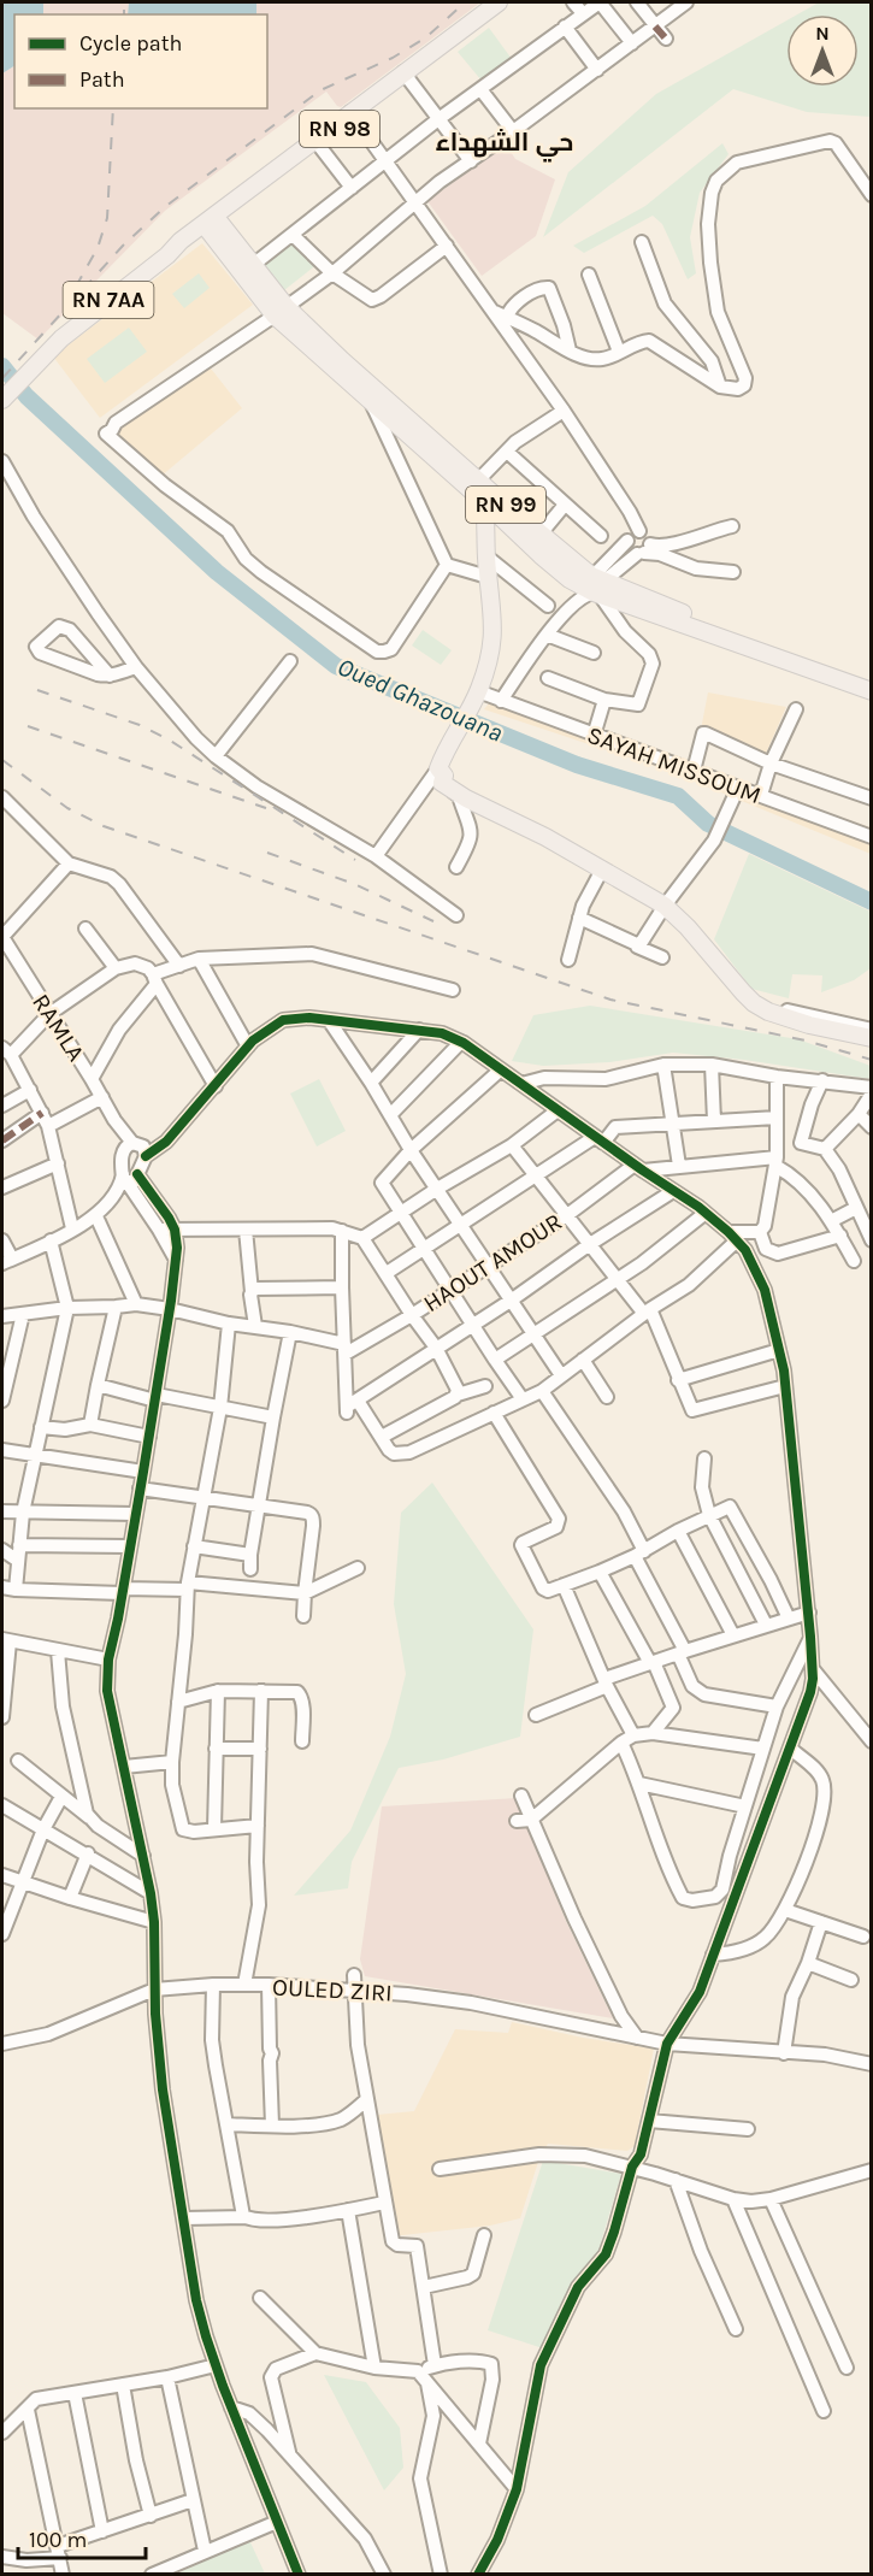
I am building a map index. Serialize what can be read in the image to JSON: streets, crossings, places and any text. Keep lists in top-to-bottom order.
{
  "streets": {
    "main road": ["RN 98", "RN 7AA", "RN 99"],
    "street": [
      "SAYAH MISSOUM",
      "RAMLA",
      "HAOUT AMOUR",
      "OULED ZIRI"
    ]
  },
  "crossings": [
    ["RN 98", "RN 7AA"],
    ["RN 98", "RN 99"]
  ],
  "districts": ["حي الشهداء"],
  "water": ["Oued Ghazouana"],
  "legend": ["Cycle path", "Path"],
  "scale_bar": "100 m",
  "north": "top"
}
